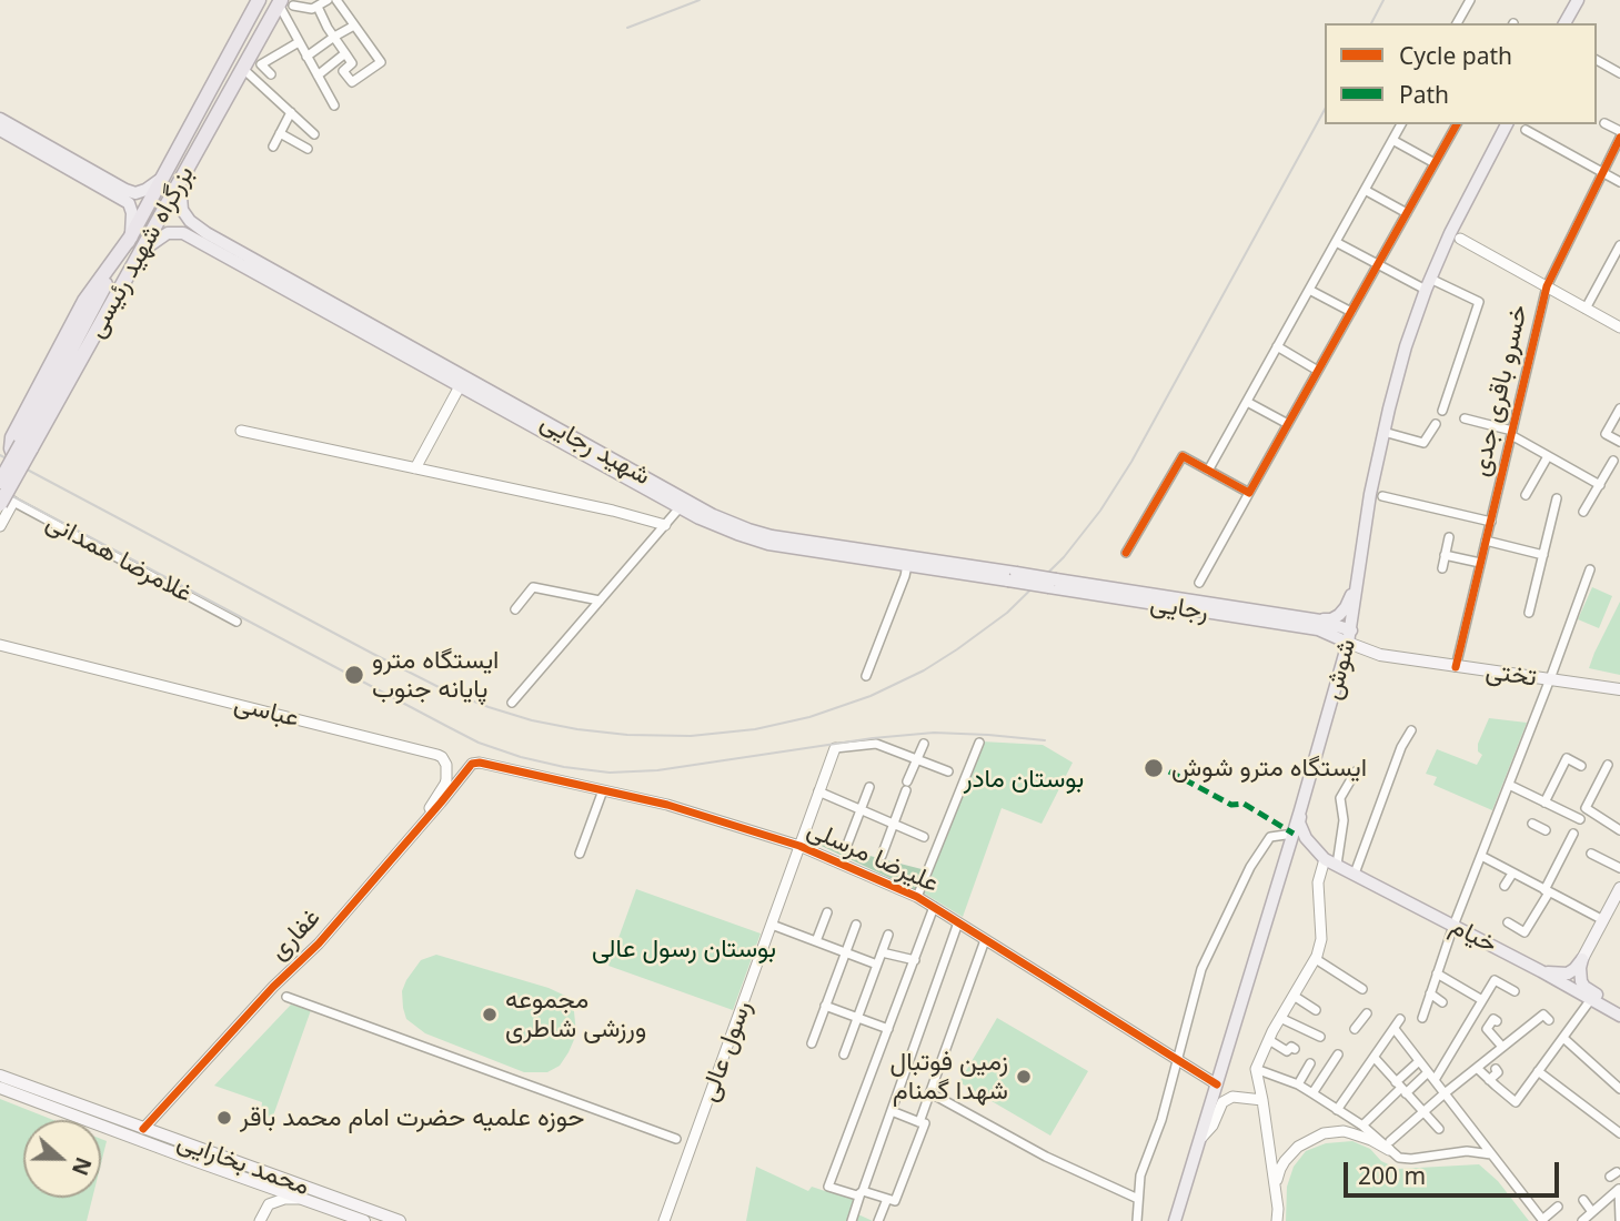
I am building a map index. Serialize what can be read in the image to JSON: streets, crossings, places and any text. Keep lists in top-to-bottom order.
{
  "streets": {
    "highway": ["بزرگراه شهید رئیسی"],
    "main road": [
      "شهید رجایی",
      "رجایی",
      "شوش",
      "تختی",
      "خیام",
      "محمد بخارایی"
    ],
    "street": [
      "خسرو باقری جدی",
      "غلامرضا همدانی",
      "عباسی",
      "علیرضا مرسلی",
      "غفاری",
      "رسول عالی"
    ]
  },
  "crossings": [
    ["بزرگراه شهید رئیسی", "غلامرضا همدانی"],
    ["خسرو باقری جدی", "تختی"],
    ["شهید رجایی", "رجایی"],
    ["شوش", "تختی"],
    ["شوش", "علیرضا مرسلی"],
    ["عباسی", "غفاری"],
    ["علیرضا مرسلی", "غفاری"],
    ["علیرضا مرسلی", "رسول عالی"],
    ["غفاری", "محمد بخارایی"]
  ],
  "parks": ["بوستان مادر", "بوستان رسول عالی"],
  "places": [
    "ایستگاه مترو پایانه جنوب",
    "ایستگاه مترو شوش",
    "مجموعه ورزشی شاطری",
    "زمین فوتبال شهدا گمنام",
    "حوزه علمیه حضرت امام محمد باقر"
  ],
  "legend": ["Cycle path", "Path"],
  "scale_bar": "200 m",
  "north": "right"
}
